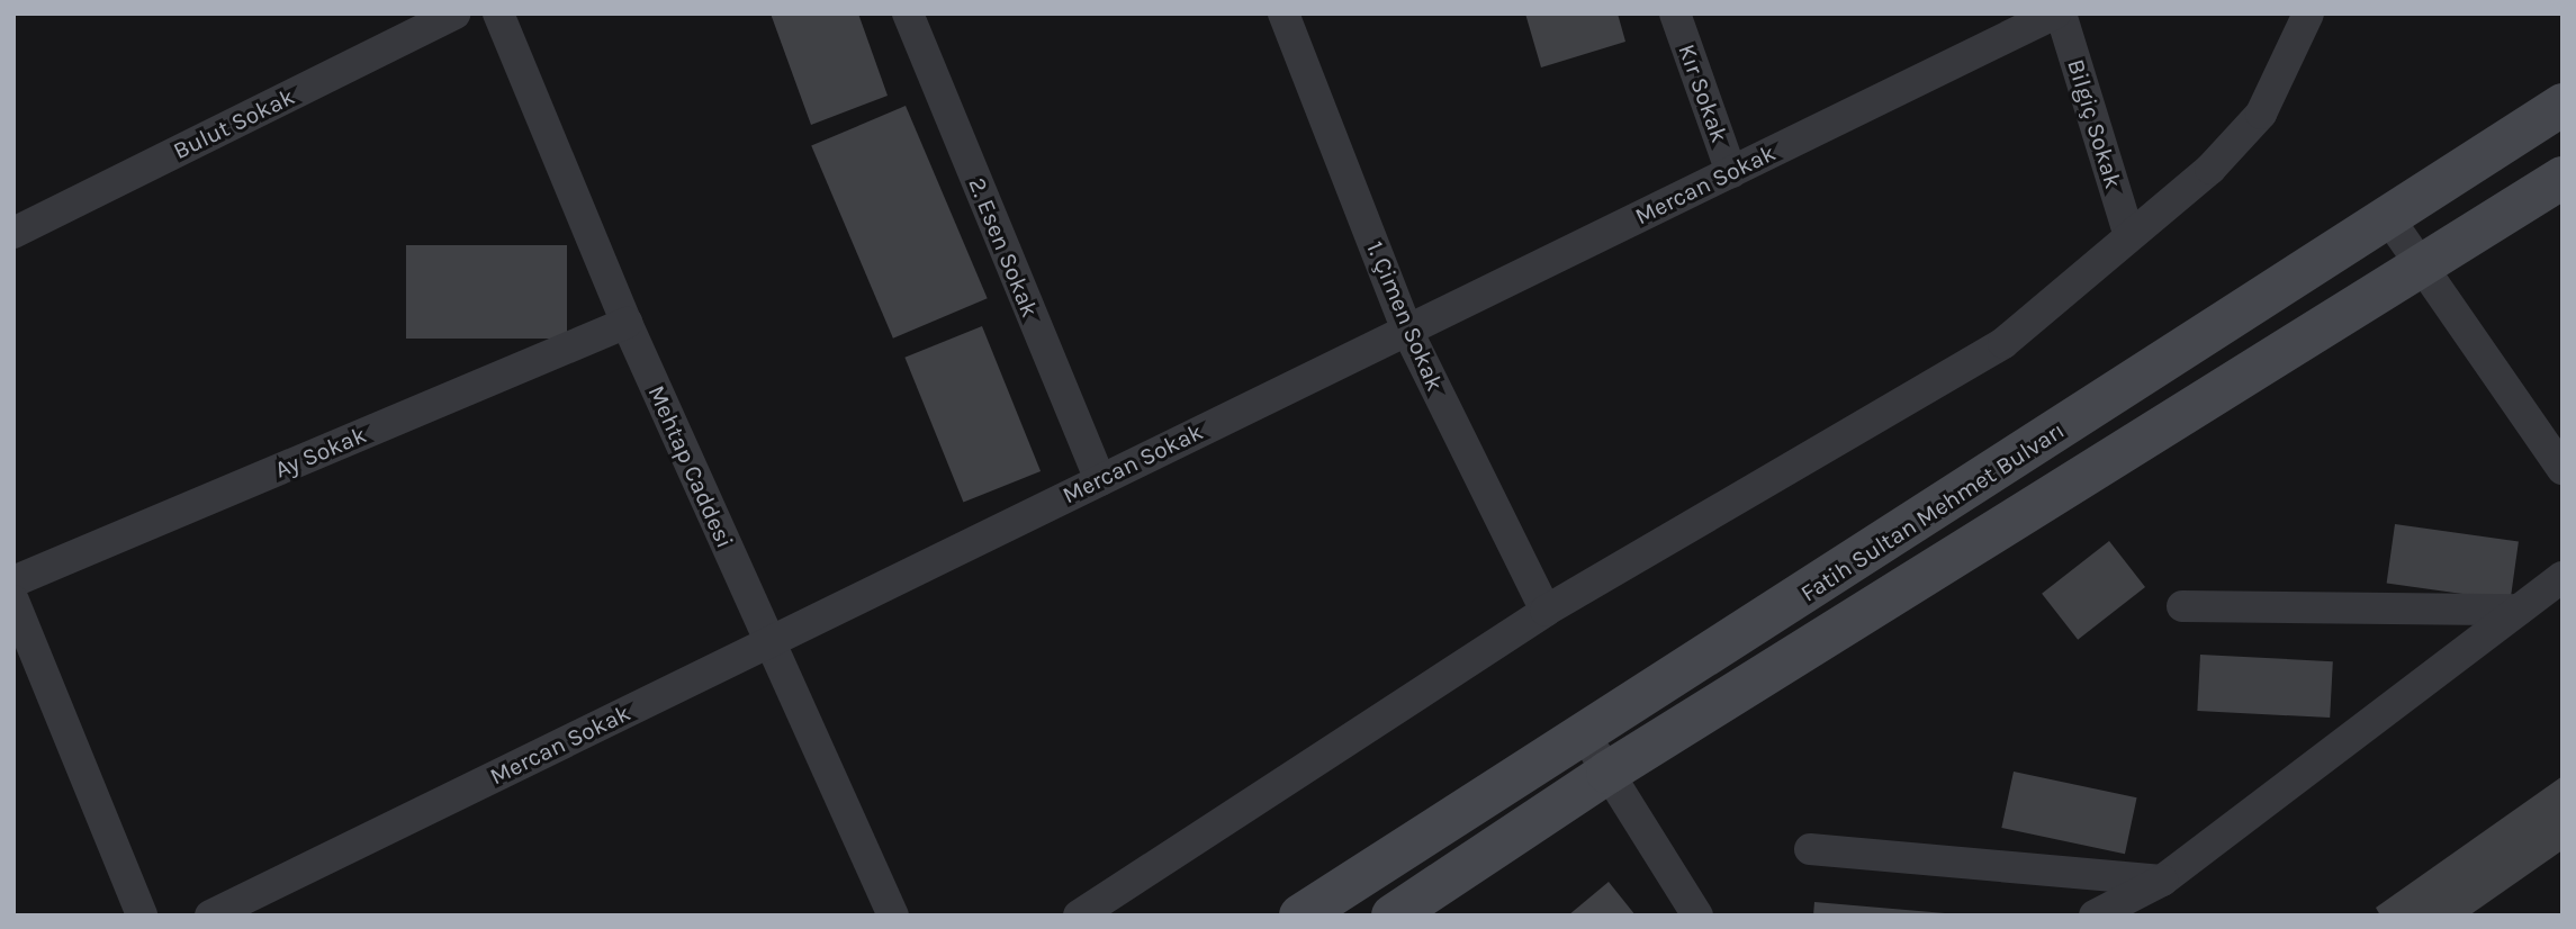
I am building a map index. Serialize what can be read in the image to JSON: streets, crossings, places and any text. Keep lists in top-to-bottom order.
{
  "streets": {
    "main road": ["Fatih Sultan Mehmet Bulvarı"],
    "street": [
      "Kır Sokak",
      "Bulut Sokak",
      "Bilgiç Sokak",
      "Mercan Sokak",
      "2. Esen Sokak",
      "1. Çimen Sokak",
      "Ay Sokak",
      "Mehtap Caddesi"
    ]
  },
  "crossings": [
    ["Kır Sokak", "Mercan Sokak"],
    ["Mercan Sokak", "2. Esen Sokak"],
    ["Mercan Sokak", "1. Çimen Sokak"],
    ["Mercan Sokak", "Mehtap Caddesi"],
    ["Ay Sokak", "Mehtap Caddesi"]
  ]
}
